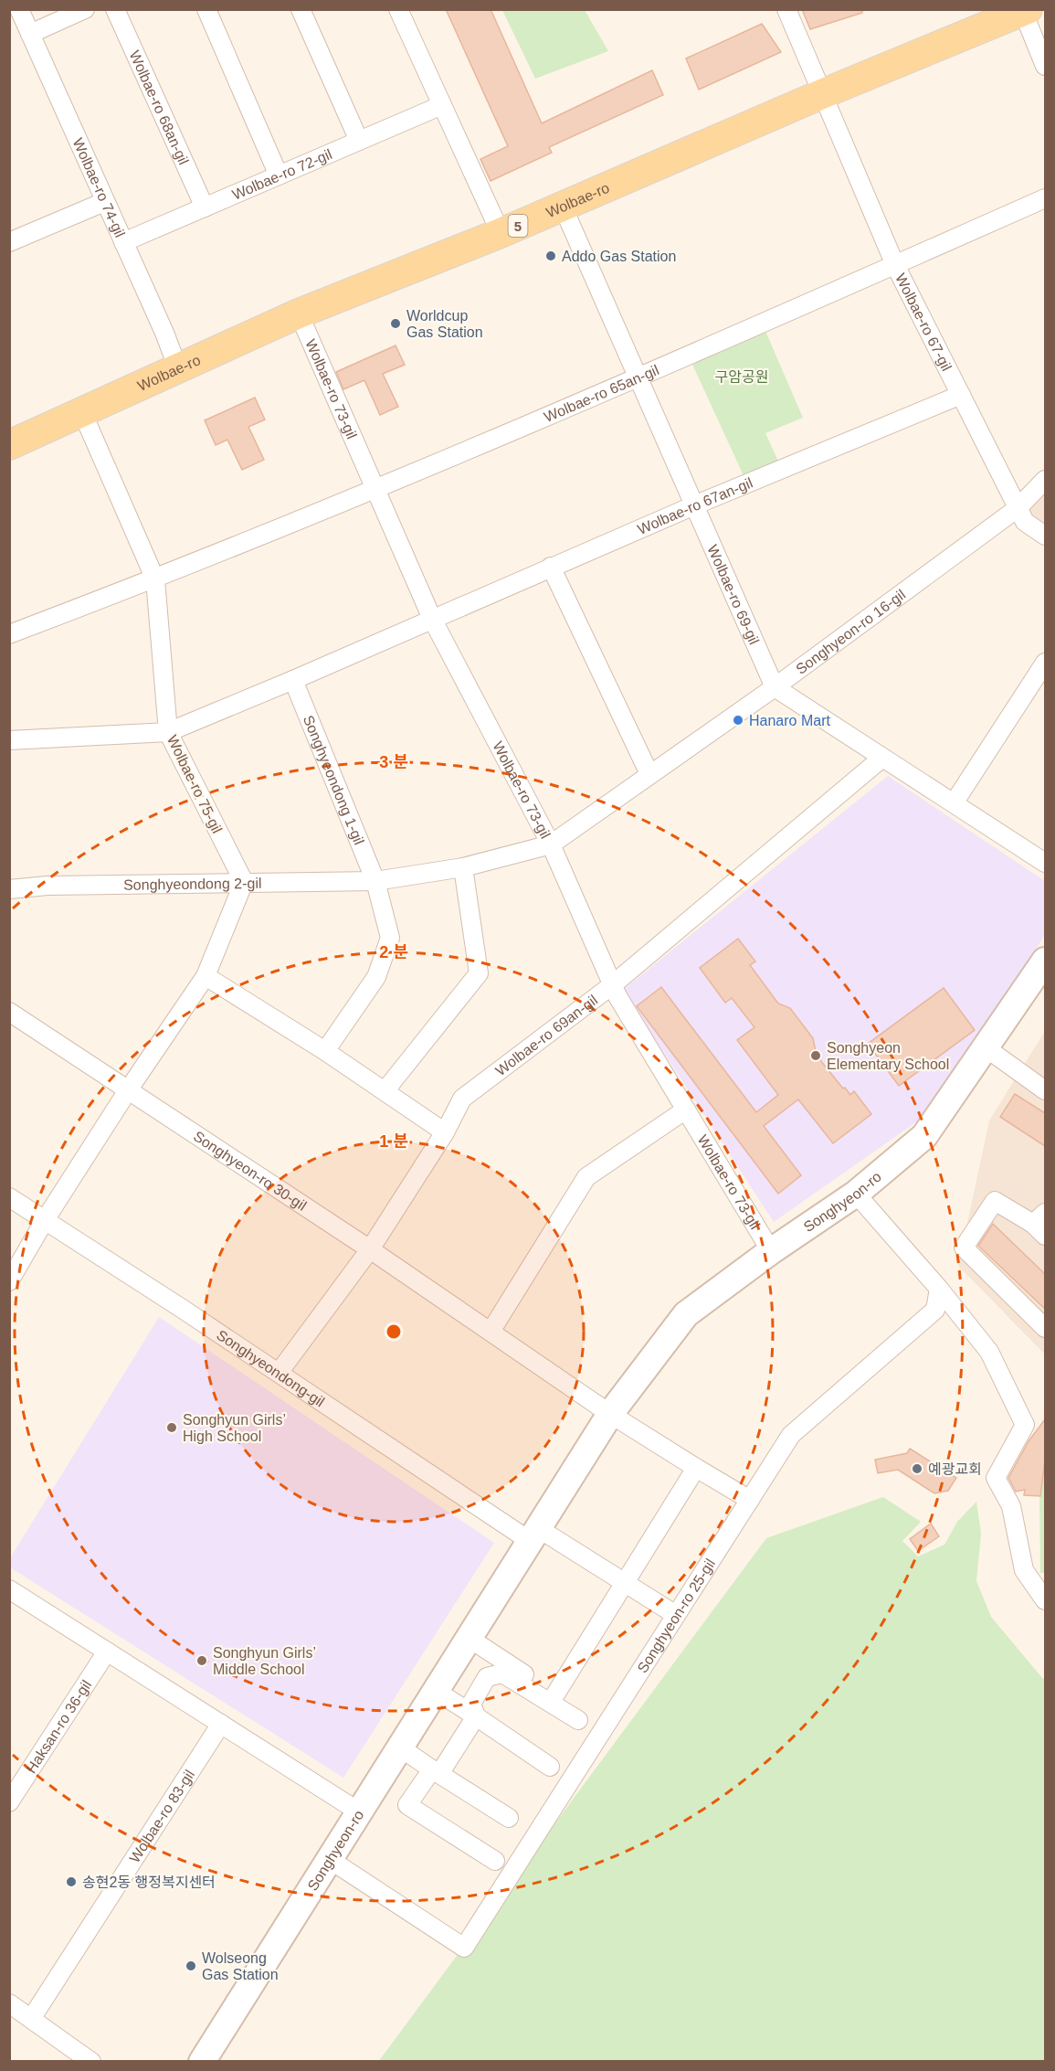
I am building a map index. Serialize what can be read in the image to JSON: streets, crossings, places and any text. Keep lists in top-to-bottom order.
{
  "streets": {
    "main road": ["Wolbae-ro", "5", "Songhyeon-ro"],
    "street": [
      "Wolbae-ro 68an-gil",
      "Wolbae-ro 72-gil",
      "Wolbae-ro 74-gil",
      "Wolbae-ro 67-gil",
      "Wolbae-ro 73-gil",
      "Wolbae-ro 65an-gil",
      "Wolbae-ro 67an-gil",
      "Wolbae-ro 69-gil",
      "Songhyeon-ro 16-gil",
      "Songhyeondong 1-gil",
      "Wolbae-ro 75-gil",
      "Songhyeondong 2-gil",
      "Wolbae-ro 69an-gil",
      "Songhyeon-ro 30-gil",
      "Songhyeondong-gil",
      "Songhyeon-ro 25-gil",
      "Haksan-ro 36-gil",
      "Wolbae-ro 83-gil"
    ]
  },
  "crossings": [
    ["Wolbae-ro 68an-gil", "Wolbae-ro 72-gil"],
    ["Wolbae-ro 72-gil", "Wolbae-ro 74-gil"],
    ["Wolbae-ro 74-gil", "Wolbae-ro"],
    ["Wolbae-ro", "Wolbae-ro 67-gil"],
    ["Wolbae-ro", "Wolbae-ro 73-gil"],
    ["Wolbae-ro", "Wolbae-ro 69-gil"],
    ["Wolbae-ro", "Wolbae-ro 75-gil"],
    ["Wolbae-ro 67-gil", "Wolbae-ro 65an-gil"],
    ["Wolbae-ro 67-gil", "Wolbae-ro 67an-gil"],
    ["Wolbae-ro 67-gil", "Songhyeon-ro 16-gil"],
    ["Wolbae-ro 73-gil", "Wolbae-ro 65an-gil"],
    ["Wolbae-ro 73-gil", "Wolbae-ro 67an-gil"],
    ["Wolbae-ro 73-gil", "Songhyeon-ro 16-gil"],
    ["Wolbae-ro 73-gil", "Songhyeondong 2-gil"],
    ["Wolbae-ro 73-gil", "Wolbae-ro 69an-gil"],
    ["Wolbae-ro 73-gil", "Songhyeon-ro"],
    ["Wolbae-ro 65an-gil", "Wolbae-ro 69-gil"],
    ["Wolbae-ro 65an-gil", "Wolbae-ro 75-gil"],
    ["Wolbae-ro 67an-gil", "Wolbae-ro 69-gil"],
    ["Wolbae-ro 69-gil", "Songhyeon-ro 16-gil"],
    ["Songhyeon-ro 16-gil", "Songhyeondong 2-gil"],
    ["Songhyeondong 1-gil", "Songhyeondong 2-gil"],
    ["Wolbae-ro 75-gil", "Songhyeondong 2-gil"],
    ["Wolbae-ro 69an-gil", "Songhyeon-ro 30-gil"],
    ["Wolbae-ro 69an-gil", "Songhyeondong-gil"],
    ["Songhyeon-ro 30-gil", "Songhyeon-ro"],
    ["Songhyeon-ro", "Songhyeondong-gil"],
    ["Songhyeon-ro", "Songhyeon-ro 25-gil"],
    ["Songhyeondong-gil", "Songhyeon-ro 25-gil"]
  ],
  "parks": ["구암공원"],
  "places": [
    "Addo Gas Station",
    "Worldcup Gas Station",
    "Hanaro Mart",
    "Songhyeon Elementary School",
    "Songhyun Girls’ High School",
    "예광교회",
    "Songhyun Girls’ Middle School",
    "송현2동 행정복지센터",
    "Wolseong Gas Station"
  ],
  "rings": ["3 분", "2 분", "1 분"]
}
